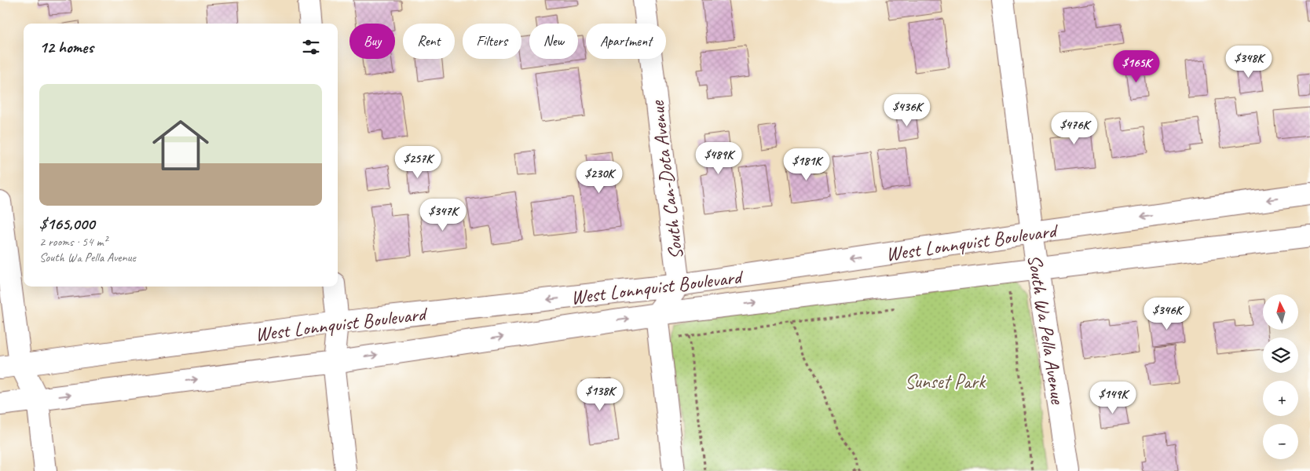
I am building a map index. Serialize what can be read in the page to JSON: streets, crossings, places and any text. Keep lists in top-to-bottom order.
{
  "streets": {
    "street": ["South Can-Dota Avenue", "West Lonnquist Boulevard", "South Wa Pella Avenue"]
  },
  "crossings": [
    ["South Can-Dota Avenue", "West Lonnquist Boulevard"],
    ["West Lonnquist Boulevard", "South Wa Pella Avenue"]
  ],
  "parks": ["Sunset Park"],
  "north": "top",
  "page": {
    "chip": [
      "Buy",
      "Rent",
      "Filters",
      "New",
      "Apartment"
    ],
    "heading": "12 homes",
    "price": [
      "$348K",
      "$165K",
      "$436K",
      "$476K",
      "$489K",
      "$257K",
      "$181K",
      "$230K",
      "$347K",
      "$346K",
      "$138K",
      "$149K"
    ],
    "list": [
      {
        "name": "$165,000",
        "note": "2 rooms · 54 m² · South Wa Pella Avenue"
      }
    ],
    "map_buttons": ["+", "−"]
  }
}
